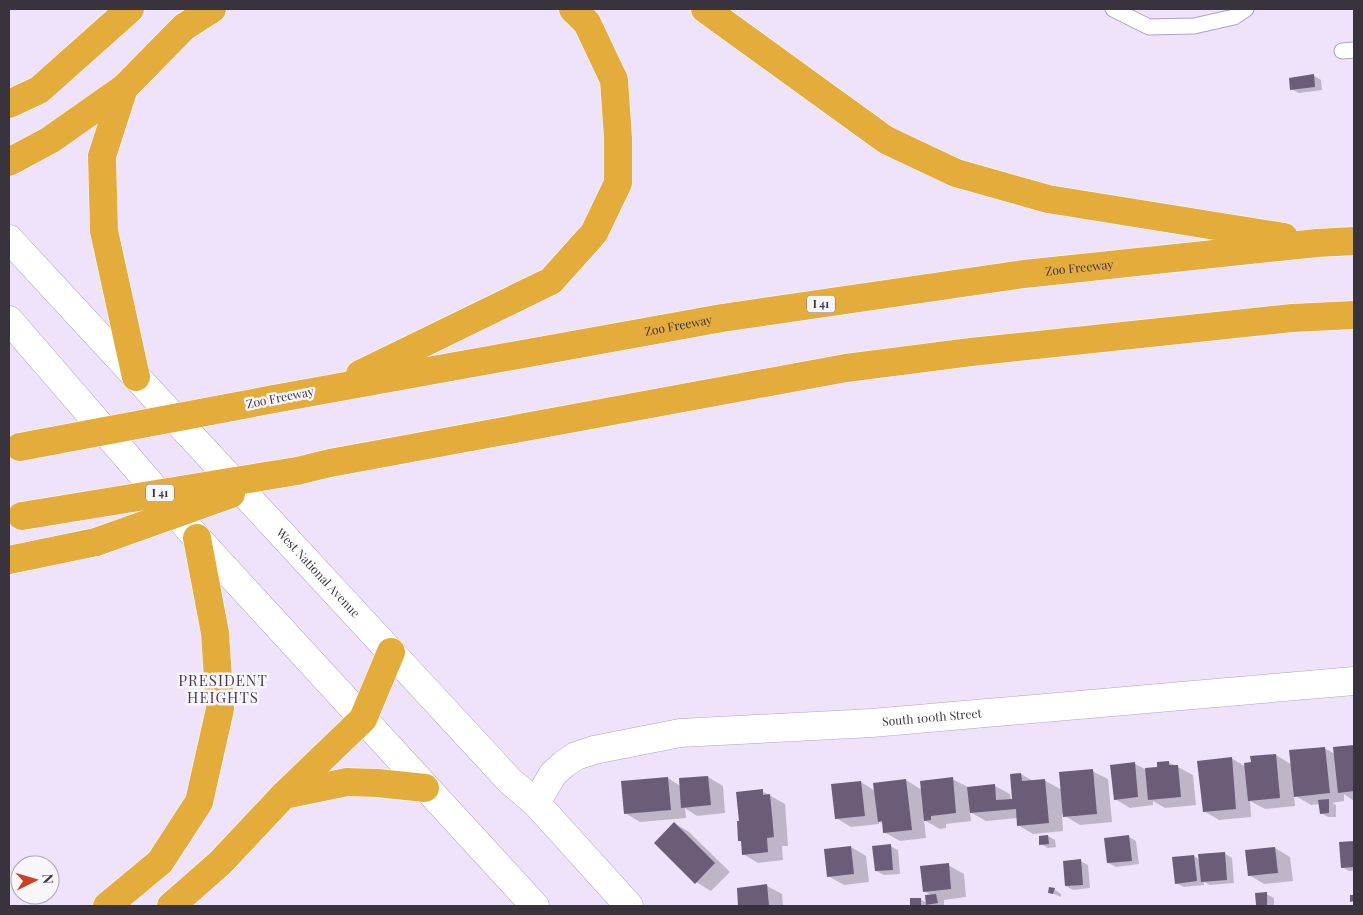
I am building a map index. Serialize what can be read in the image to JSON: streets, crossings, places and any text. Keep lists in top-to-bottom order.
{
  "streets": {
    "highway": ["Zoo Freeway", "I 41"],
    "main road": ["West National Avenue", "South 100th Street"]
  },
  "crossings": [
    ["West National Avenue", "South 100th Street"]
  ],
  "districts": ["PRESIDENT HEIGHTS"],
  "north": "right"
}
